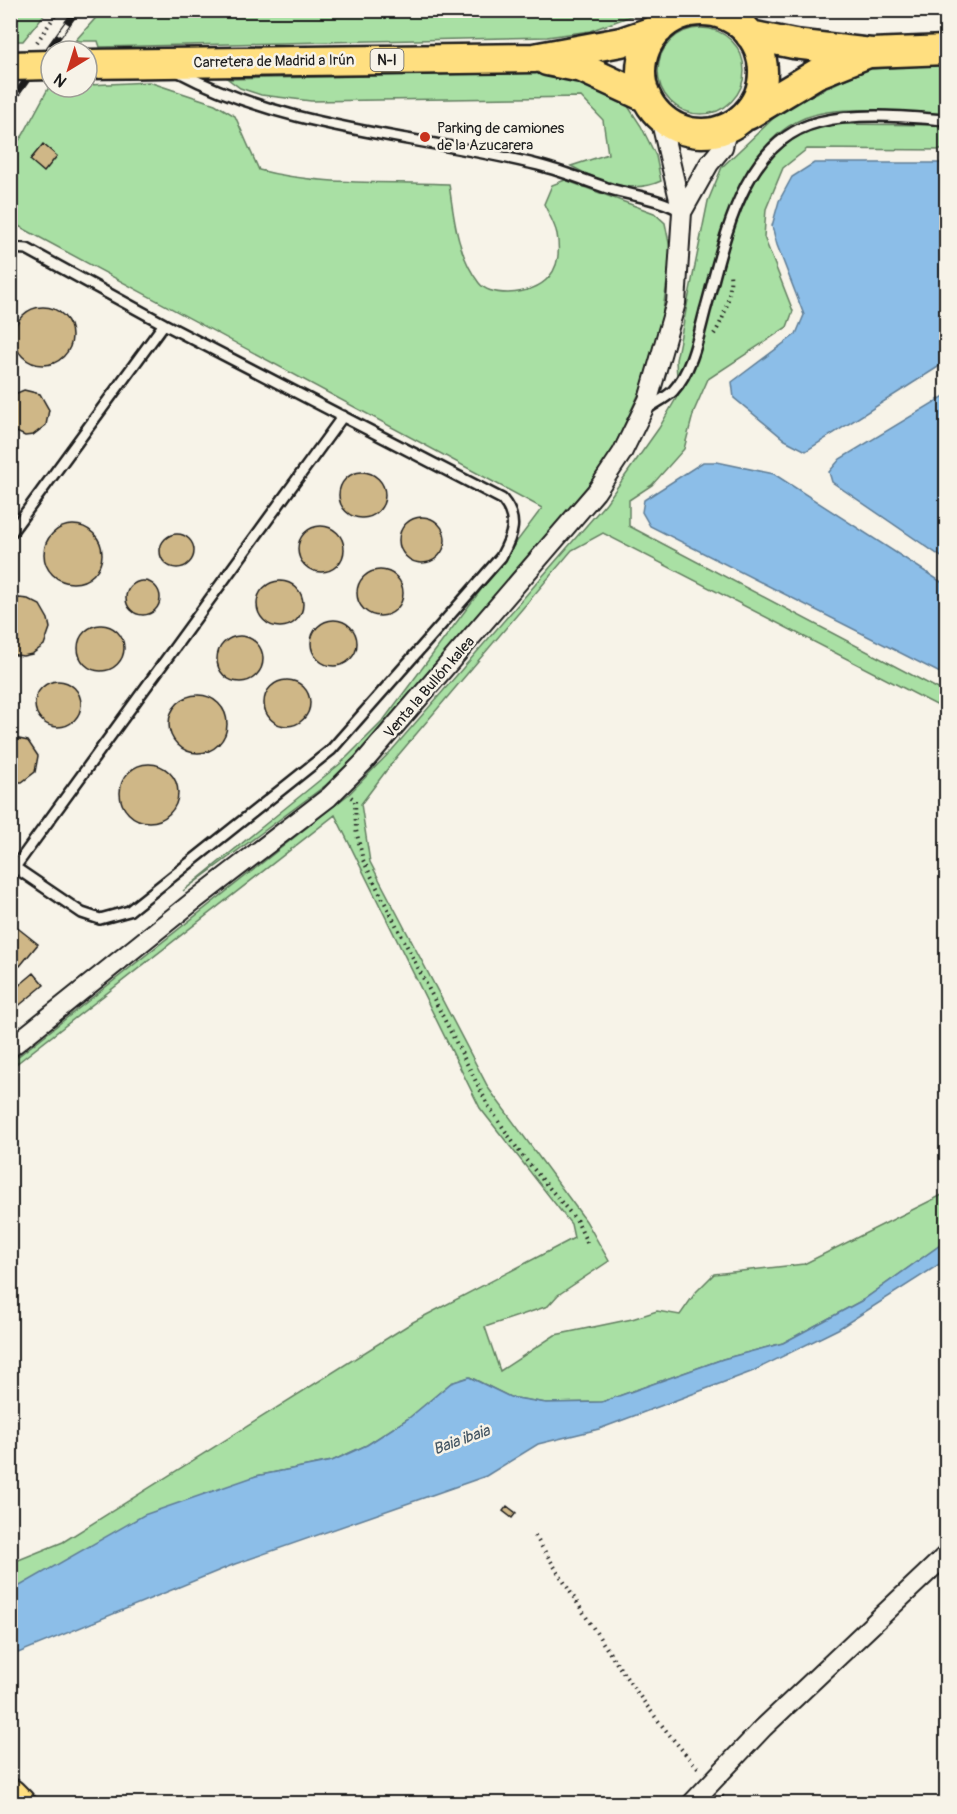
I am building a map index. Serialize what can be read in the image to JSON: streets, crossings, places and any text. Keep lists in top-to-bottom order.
{
  "streets": {
    "highway": ["N-I", "Carretera de Madrid a Irún"],
    "street": ["Venta la Bullón kalea"]
  },
  "crossings": [
    ["N-I", "Carretera de Madrid a Irún"]
  ],
  "water": ["Baia ibaia"],
  "places": ["Parking de camiones de la Azucarera"],
  "north": "bottom left"
}
